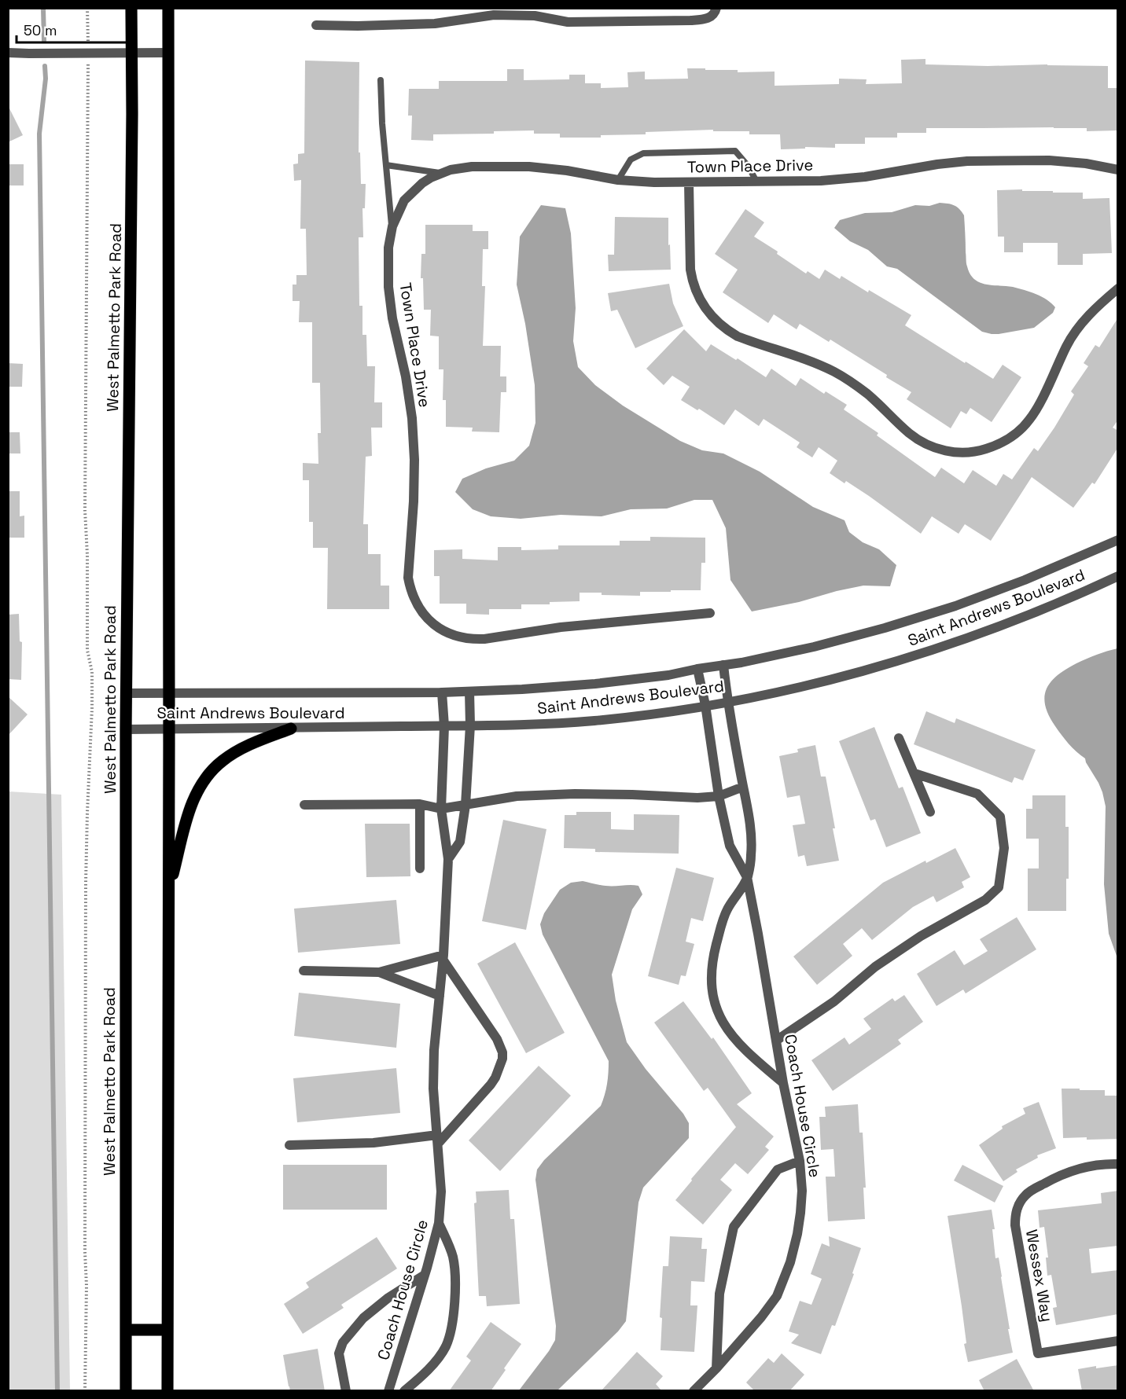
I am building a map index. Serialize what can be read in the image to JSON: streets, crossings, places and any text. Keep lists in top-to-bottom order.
{
  "streets": {
    "main road": ["West Palmetto Park Road"],
    "street": [
      "Town Place Drive",
      "Saint Andrews Boulevard",
      "Coach House Circle",
      "Wessex Way"
    ]
  },
  "crossings": [
    ["West Palmetto Park Road", "Saint Andrews Boulevard"],
    ["Saint Andrews Boulevard", "Coach House Circle"]
  ],
  "scale_bar": "50 m"
}
